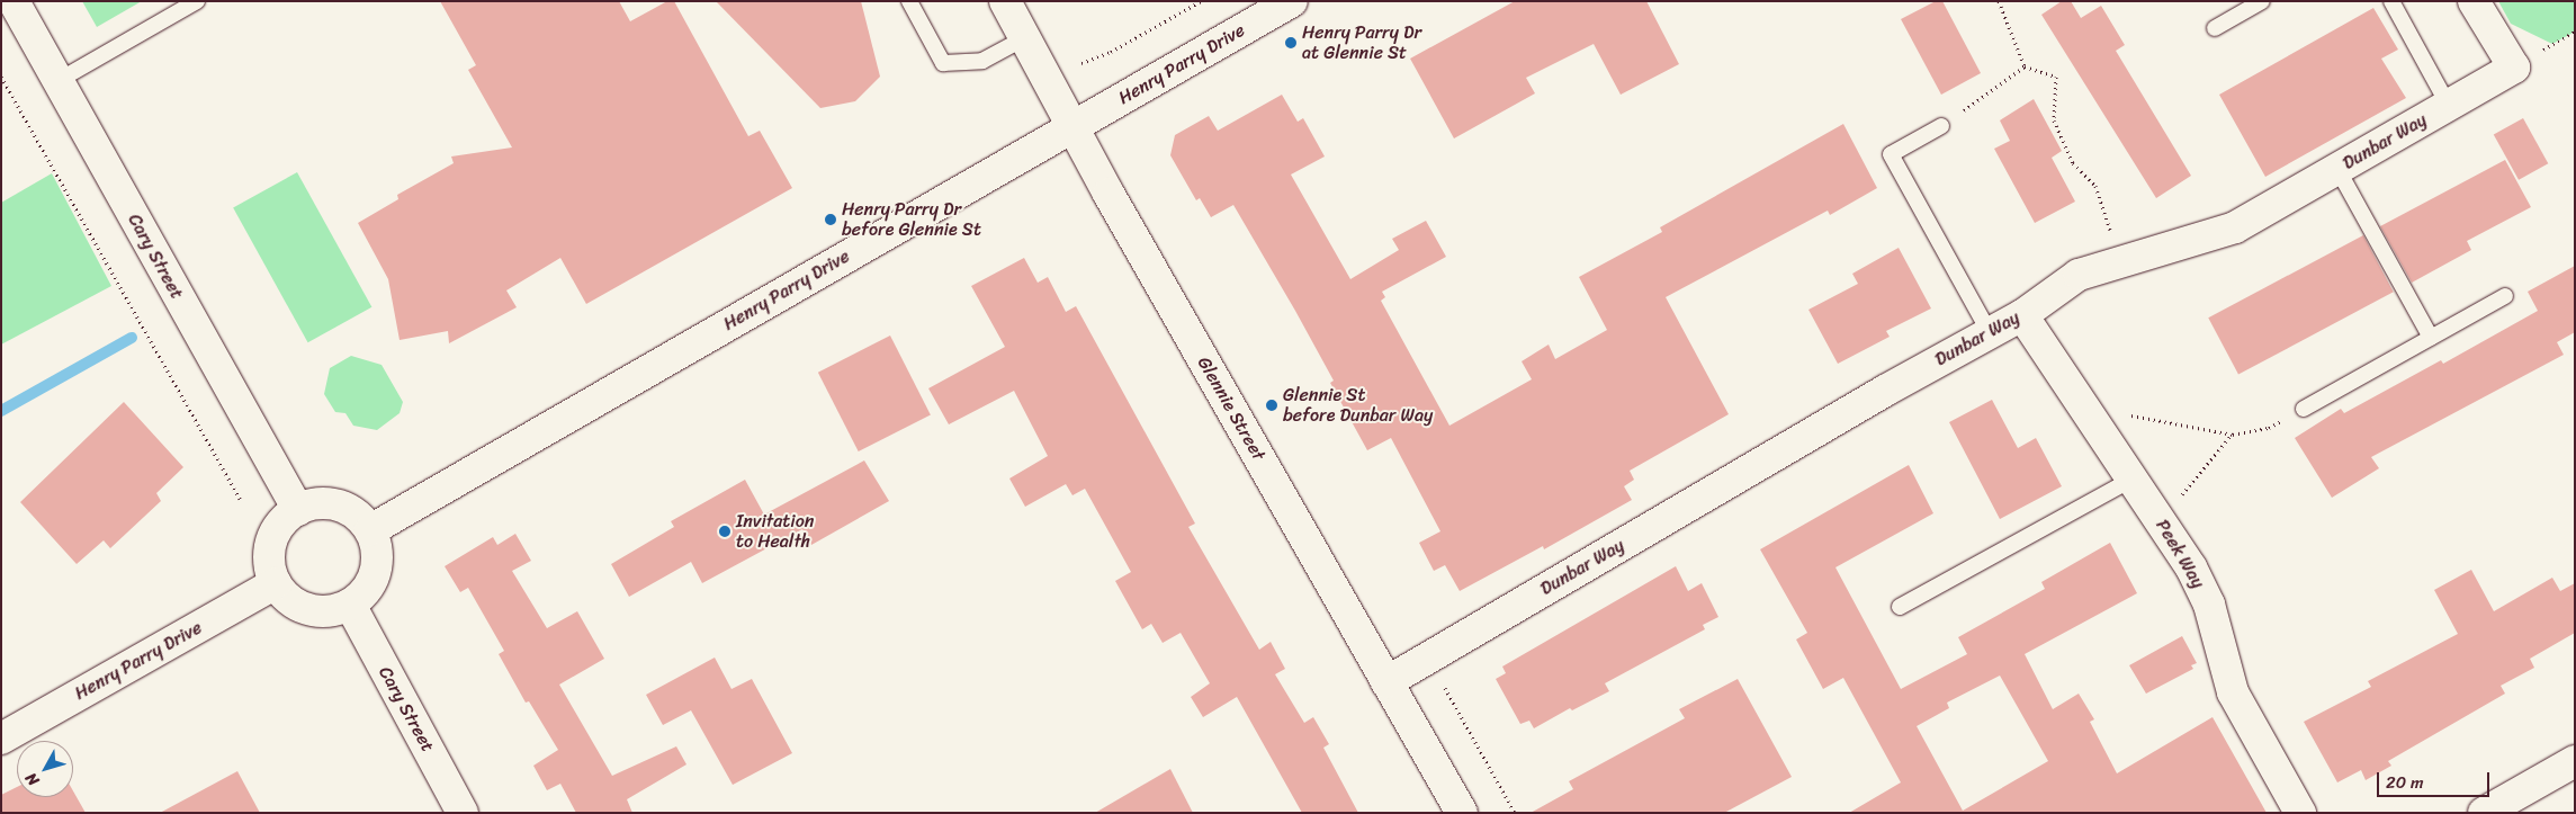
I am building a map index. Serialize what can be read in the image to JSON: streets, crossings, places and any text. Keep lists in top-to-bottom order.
{
  "streets": {
    "street": [
      "Henry Parry Drive",
      "Dunbar Way",
      "Cary Street",
      "Glennie Street",
      "Peek Way"
    ]
  },
  "crossings": [
    ["Henry Parry Drive", "Cary Street"],
    ["Henry Parry Drive", "Glennie Street"],
    ["Dunbar Way", "Glennie Street"],
    ["Dunbar Way", "Peek Way"]
  ],
  "places": [
    "Henry Parry Dr at Glennie St",
    "Henry Parry Dr before Glennie St",
    "Glennie St before Dunbar Way",
    "Invitation to Health"
  ],
  "scale_bar": "20 m",
  "north": "bottom left"
}
